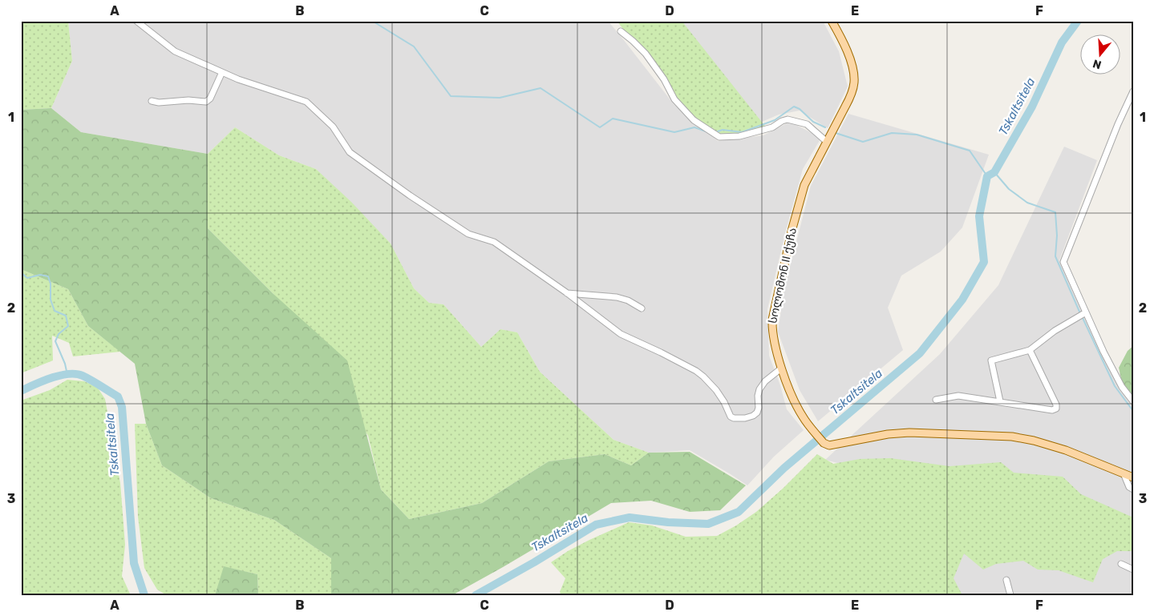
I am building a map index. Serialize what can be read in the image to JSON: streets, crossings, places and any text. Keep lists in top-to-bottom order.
{
  "streets": {
    "main road": ["სოლომონ II ქუჩა"]
  },
  "water": ["Tskaltsitela"],
  "north": "bottom",
  "grid": {
    "columns": [
      "A",
      "B",
      "C",
      "D",
      "E",
      "F"
    ],
    "rows": ["1", "2", "3"]
  }
}
